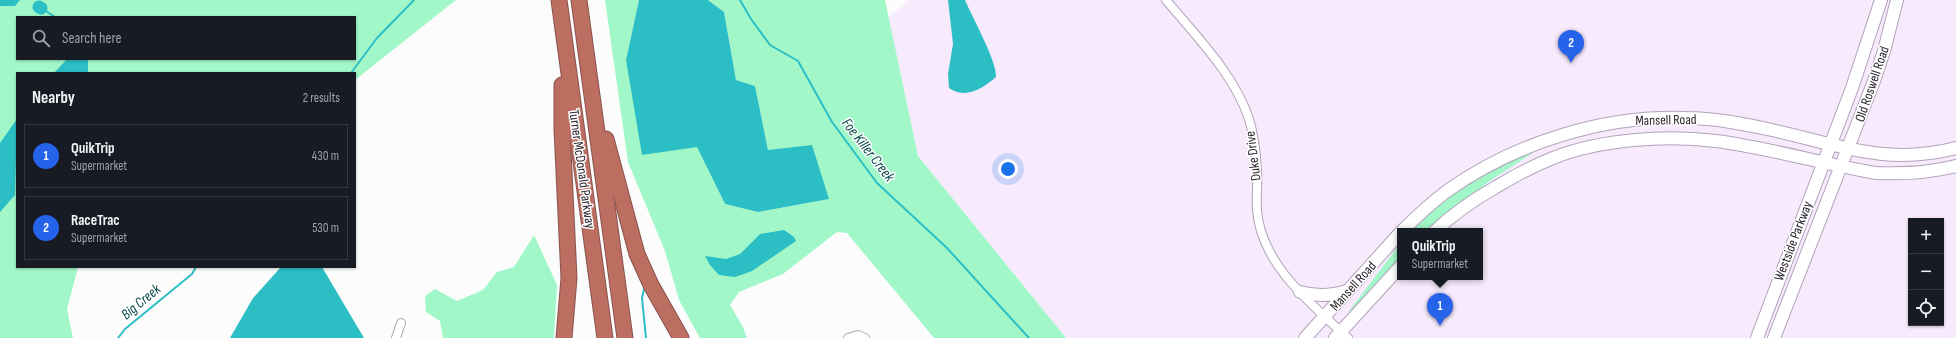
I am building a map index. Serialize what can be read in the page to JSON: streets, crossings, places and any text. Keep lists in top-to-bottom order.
{
  "streets": {
    "highway": ["Turner McDonald Parkway"],
    "main road": ["Old Roswell Road", "Mansell Road", "Westside Parkway"],
    "street": ["Duke Drive"]
  },
  "crossings": [
    ["Old Roswell Road", "Mansell Road"],
    ["Old Roswell Road", "Westside Parkway"],
    ["Mansell Road", "Duke Drive"],
    ["Mansell Road", "Westside Parkway"]
  ],
  "water": ["Foe Killer Creek", "Big Creek"],
  "page": {
    "search": "Search here",
    "pins": ["2", "1"],
    "heading": ["Nearby", "2 results"],
    "list": [
      {
        "mark": "1",
        "name": "QuikTrip",
        "note": "Supermarket",
        "value": "430 m"
      },
      {
        "mark": "2",
        "name": "RaceTrac",
        "note": "Supermarket",
        "value": "530 m"
      }
    ],
    "map_buttons": ["+", "−"],
    "popup": ["QuikTrip", "Supermarket"]
  }
}
